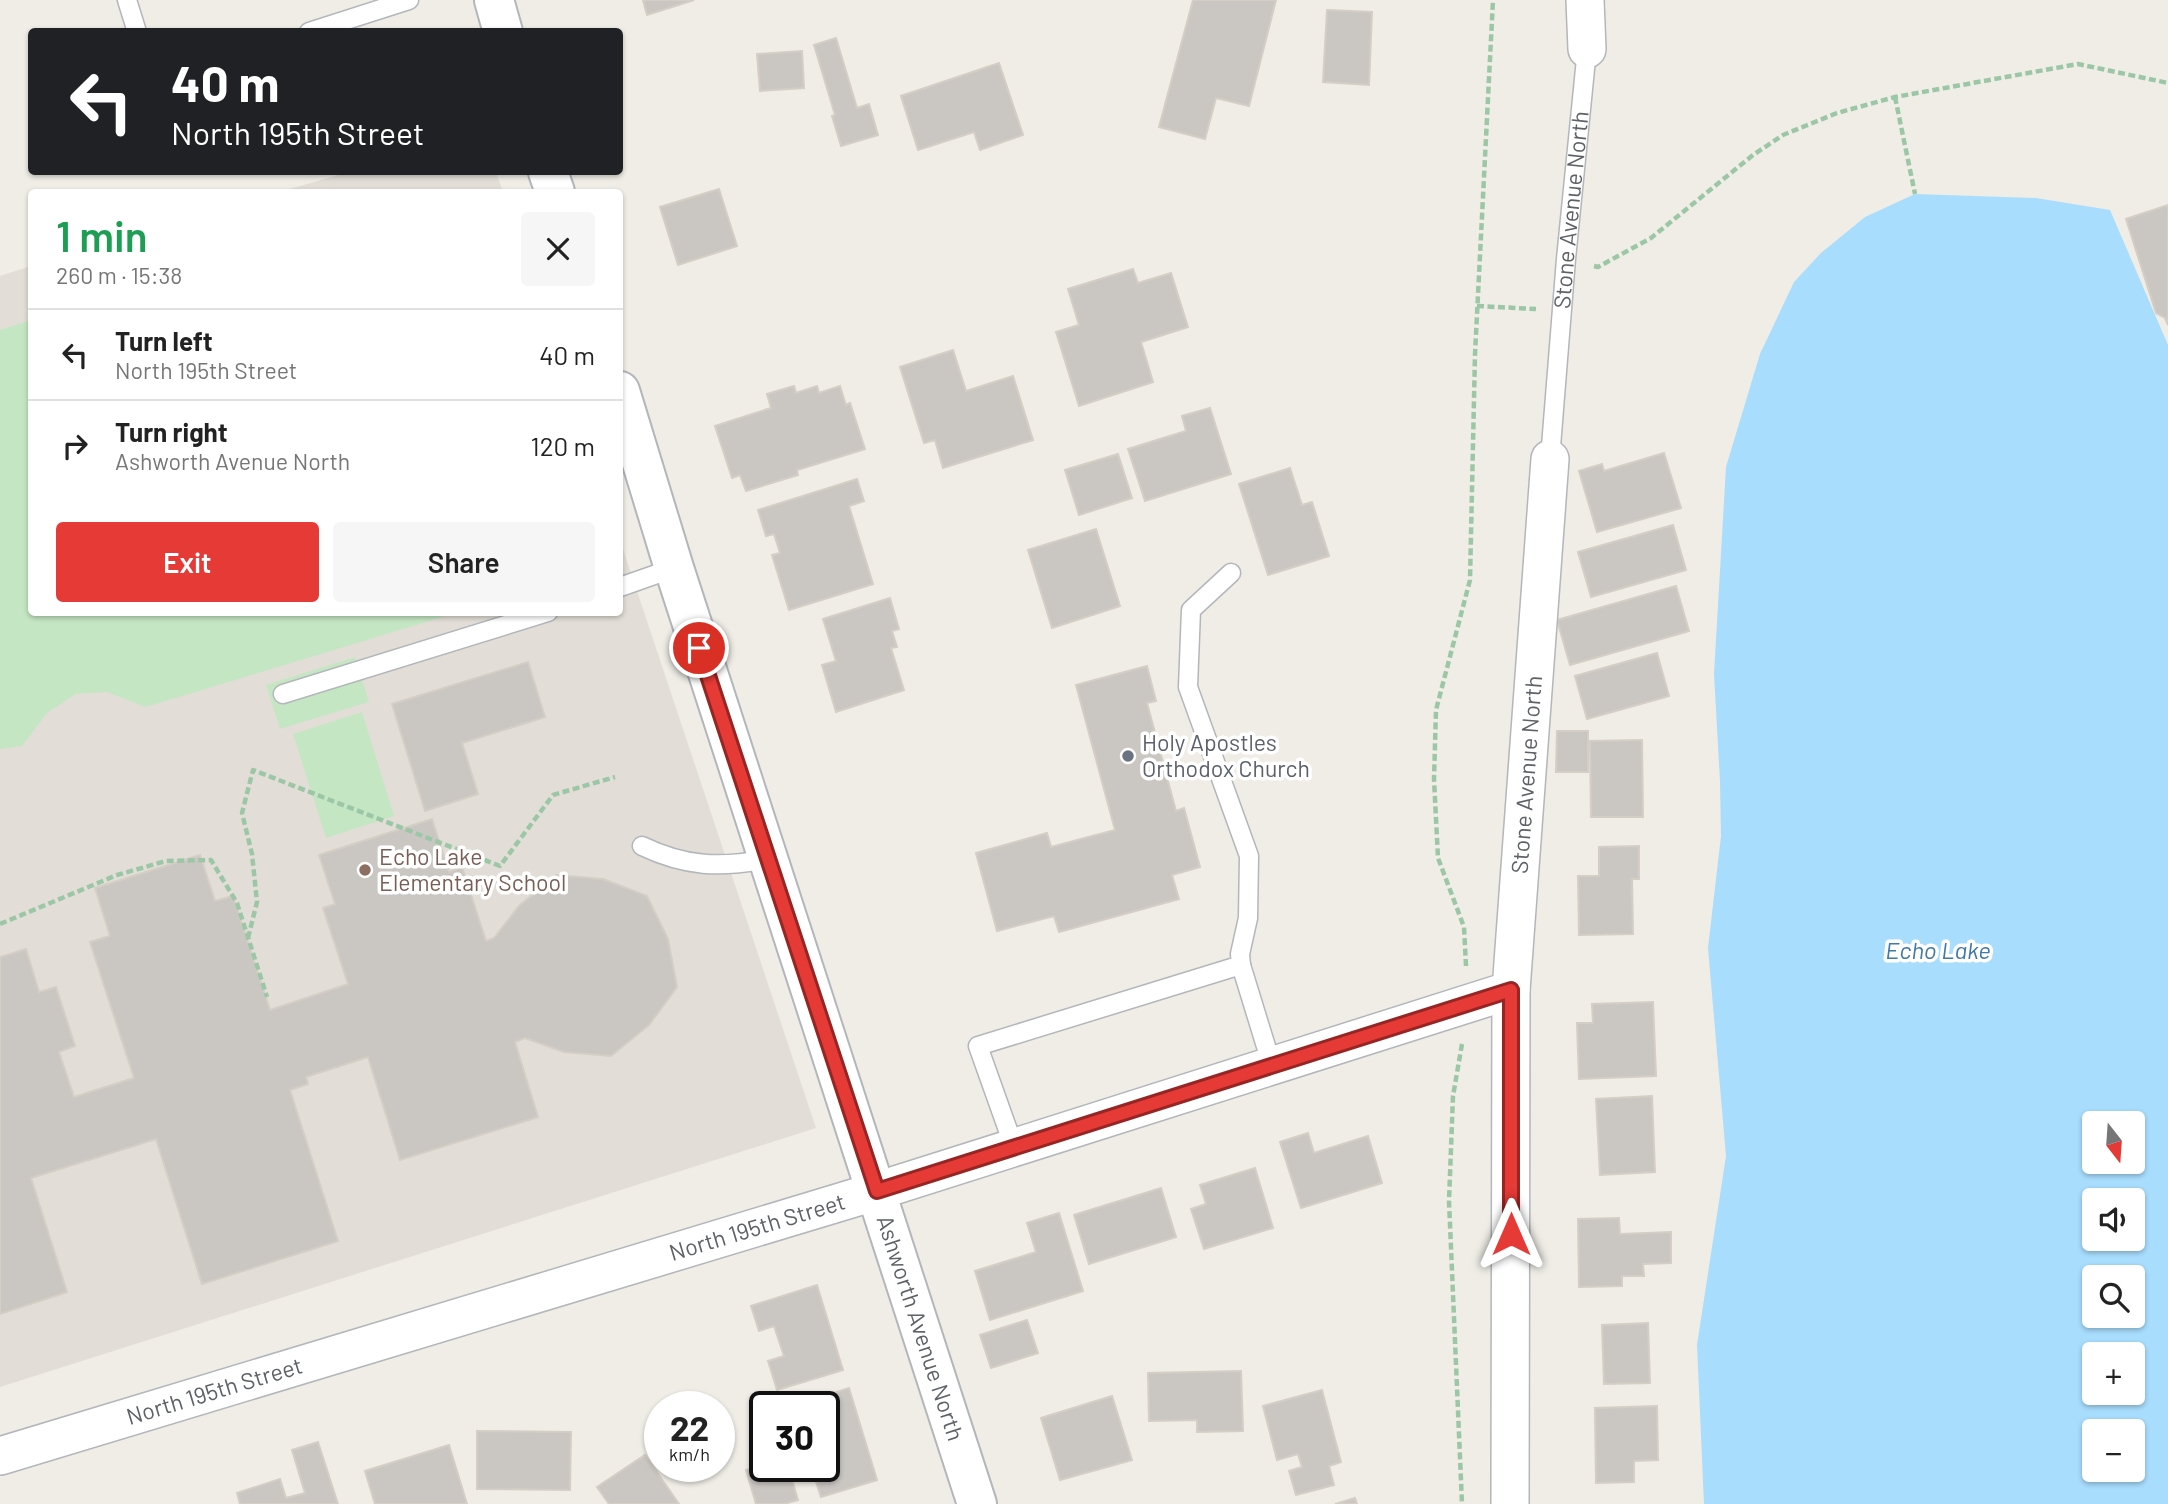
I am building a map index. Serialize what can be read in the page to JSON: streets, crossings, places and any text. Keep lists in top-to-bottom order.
{
  "streets": {
    "street": ["Stone Avenue North", "North 195th Street", "Ashworth Avenue North"]
  },
  "crossings": [
    ["Stone Avenue North", "North 195th Street"],
    ["North 195th Street", "Ashworth Avenue North"]
  ],
  "water": ["Echo Lake"],
  "places": ["Holy Apostles Orthodox Church", "Echo Lake Elementary School"],
  "north": "bottom",
  "page": {
    "turn": ["40 m", "North 195th Street"],
    "heading": ["1 min", "260 m · 15:38"],
    "list": [
      {
        "name": "Turn left",
        "note": "North 195th Street",
        "value": "40 m"
      },
      {
        "name": "Turn right",
        "note": "Ashworth Avenue North",
        "value": "120 m"
      }
    ],
    "buttons": ["Exit", "Share"],
    "map_buttons": ["+", "−"],
    "speed": "22 km/h",
    "limit": "30"
  }
}
